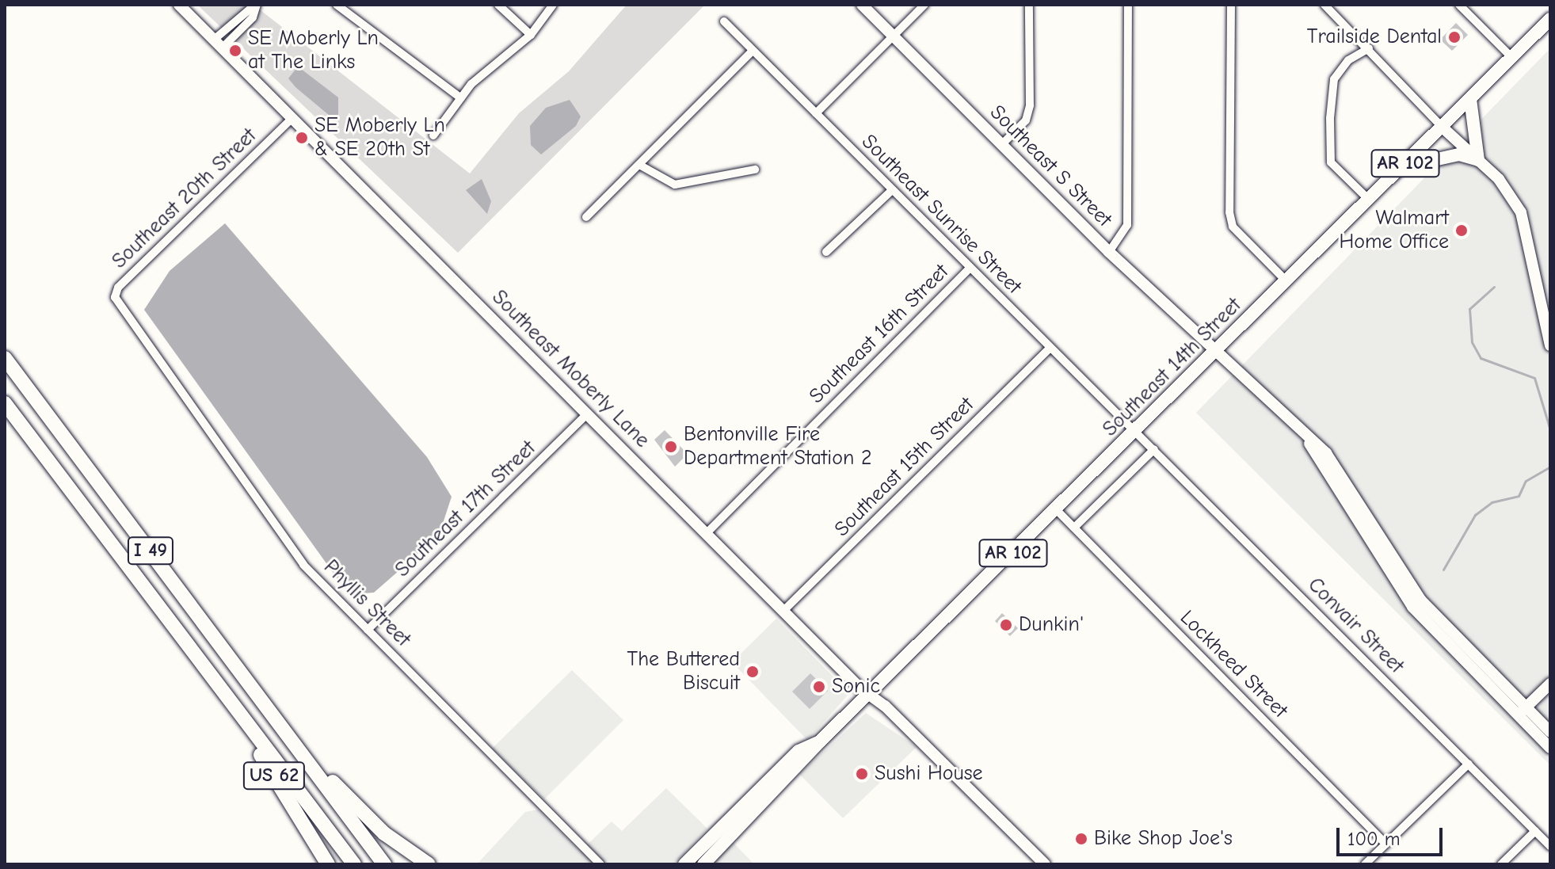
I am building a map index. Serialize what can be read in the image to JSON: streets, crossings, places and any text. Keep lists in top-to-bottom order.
{
  "streets": {
    "highway": ["I 49", "US 62"],
    "main road": ["AR 102", "Southeast 14th Street"],
    "street": [
      "Southeast S Street",
      "Southeast 20th Street",
      "Southeast Sunrise Street",
      "Southeast 16th Street",
      "Southeast Moberly Lane",
      "Southeast 15th Street",
      "Southeast 17th Street",
      "Phyllis Street",
      "Convair Street",
      "Lockheed Street"
    ]
  },
  "crossings": [
    ["Southeast S Street", "Southeast 14th Street"],
    ["Southeast 20th Street", "Southeast Moberly Lane"],
    ["Southeast 20th Street", "Phyllis Street"],
    ["Southeast Sunrise Street", "Southeast 16th Street"],
    ["Southeast Sunrise Street", "Southeast 14th Street"],
    ["Southeast Sunrise Street", "Southeast 15th Street"],
    ["Southeast Sunrise Street", "Convair Street"],
    ["Southeast 16th Street", "Southeast Moberly Lane"],
    ["Southeast 14th Street", "Southeast Moberly Lane"],
    ["Southeast 14th Street", "Convair Street"],
    ["Southeast 14th Street", "Lockheed Street"],
    ["Southeast Moberly Lane", "Southeast 15th Street"],
    ["Southeast Moberly Lane", "Southeast 17th Street"],
    ["Southeast 17th Street", "Phyllis Street"],
    ["I 49", "US 62"]
  ],
  "places": [
    "Trailside Dental",
    "SE Moberly Ln at The Links",
    "SE Moberly Ln & SE 20th St",
    "Walmart Home Office",
    "Bentonville Fire Department Station 2",
    "Dunkin'",
    "The Buttered Biscuit",
    "Sonic",
    "Sushi House",
    "Bike Shop Joe's"
  ],
  "scale_bar": "100 m"
}
